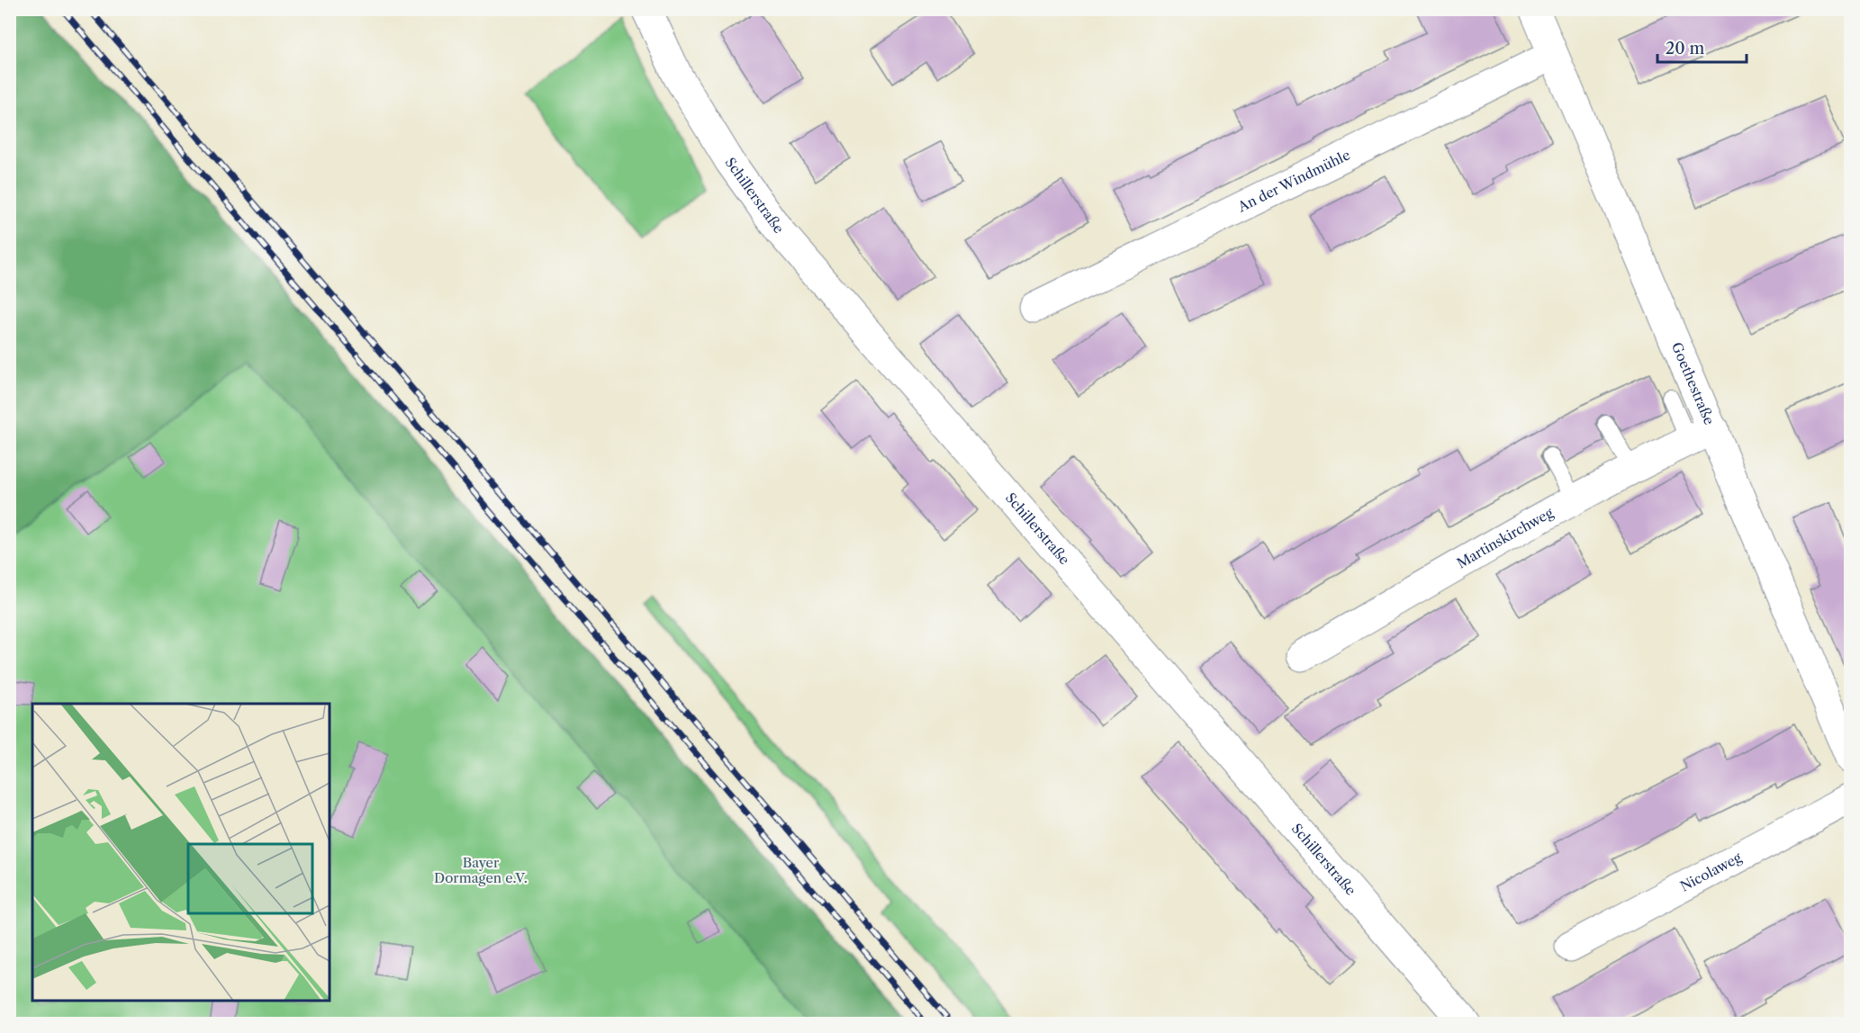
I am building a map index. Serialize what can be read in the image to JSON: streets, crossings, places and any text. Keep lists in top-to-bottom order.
{
  "streets": {
    "street": [
      "An der Windmühle",
      "Schillerstraße",
      "Goethestraße",
      "Martinskirchweg",
      "Nicolaweg"
    ]
  },
  "crossings": [
    ["An der Windmühle", "Goethestraße"],
    ["Goethestraße", "Martinskirchweg"]
  ],
  "parks": ["Bayer Dormagen e.V."],
  "scale_bar": "20 m"
}
